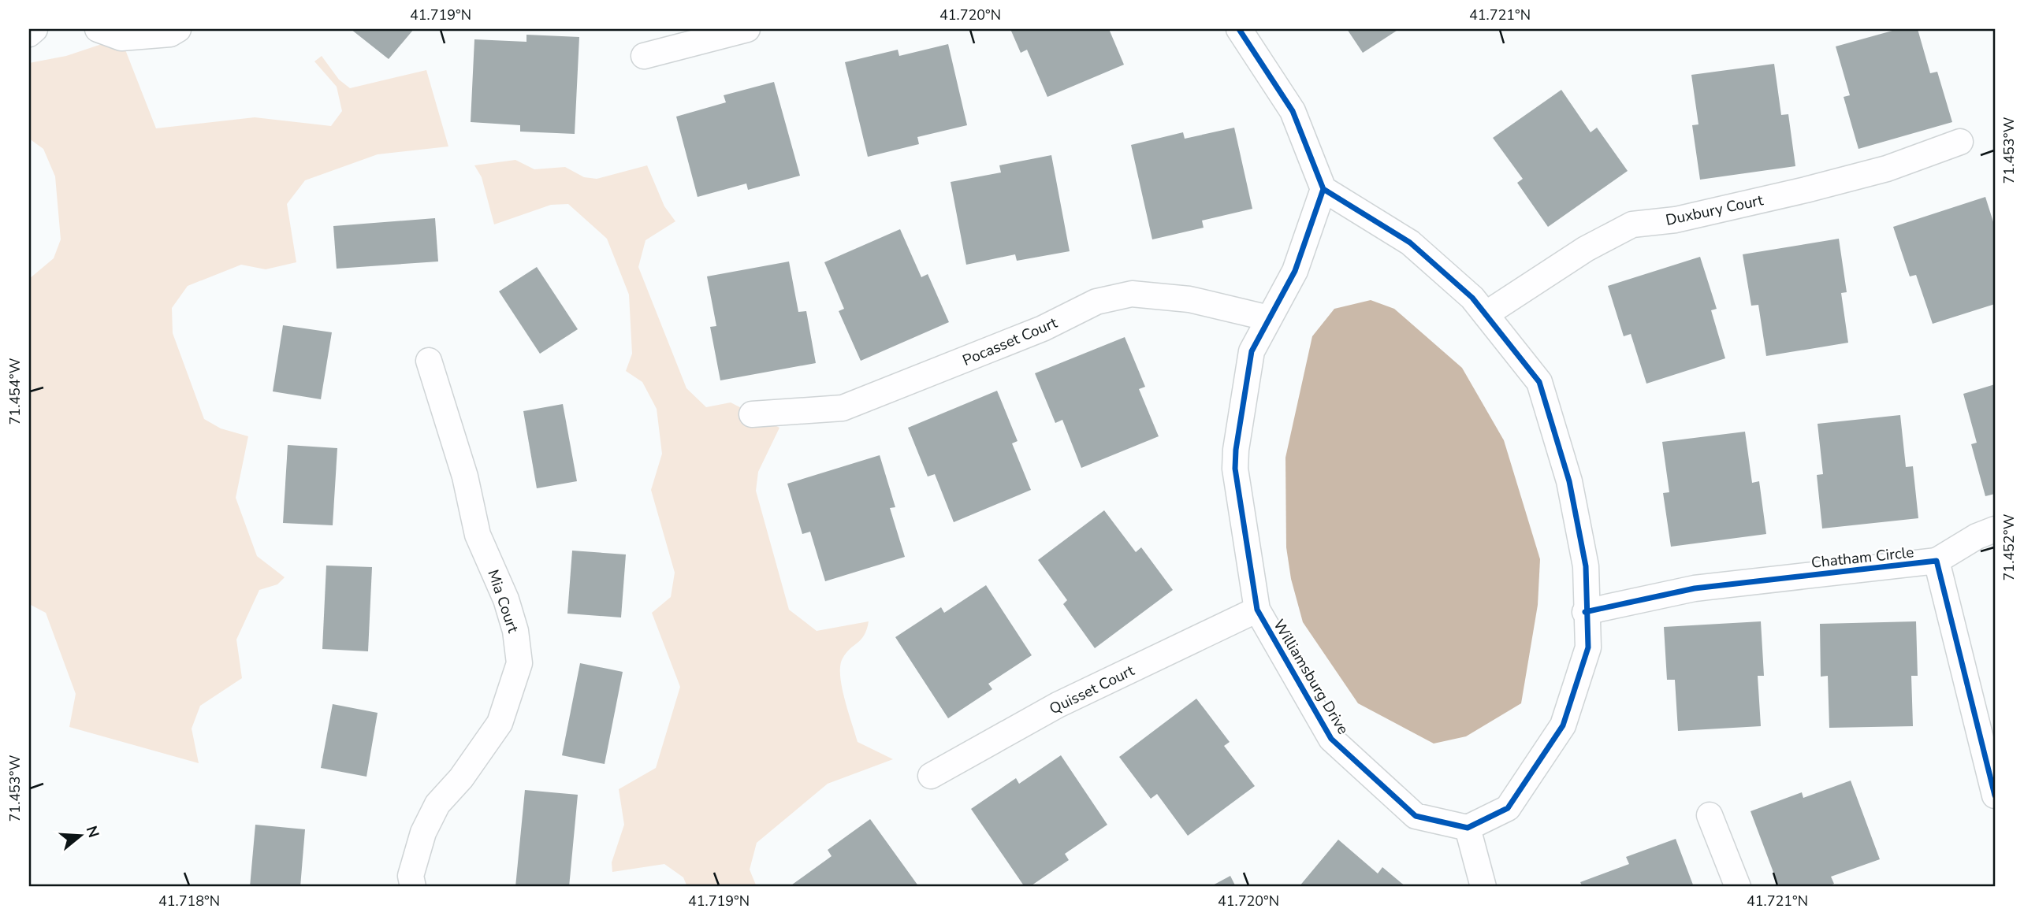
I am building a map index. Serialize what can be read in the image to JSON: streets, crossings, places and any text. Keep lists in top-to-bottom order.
{
  "streets": {
    "street": [
      "Duxbury Court",
      "Pocasset Court",
      "Chatham Circle",
      "Mia Court",
      "Williamsburg Drive",
      "Quisset Court"
    ]
  },
  "crossings": [
    ["Pocasset Court", "Williamsburg Drive"],
    ["Williamsburg Drive", "Quisset Court"]
  ],
  "north": "right",
  "coordinates": [
    "41.719°N",
    "41.720°N",
    "41.721°N",
    "71.453°W",
    "71.454°W",
    "71.452°W",
    "41.718°N"
  ]
}
